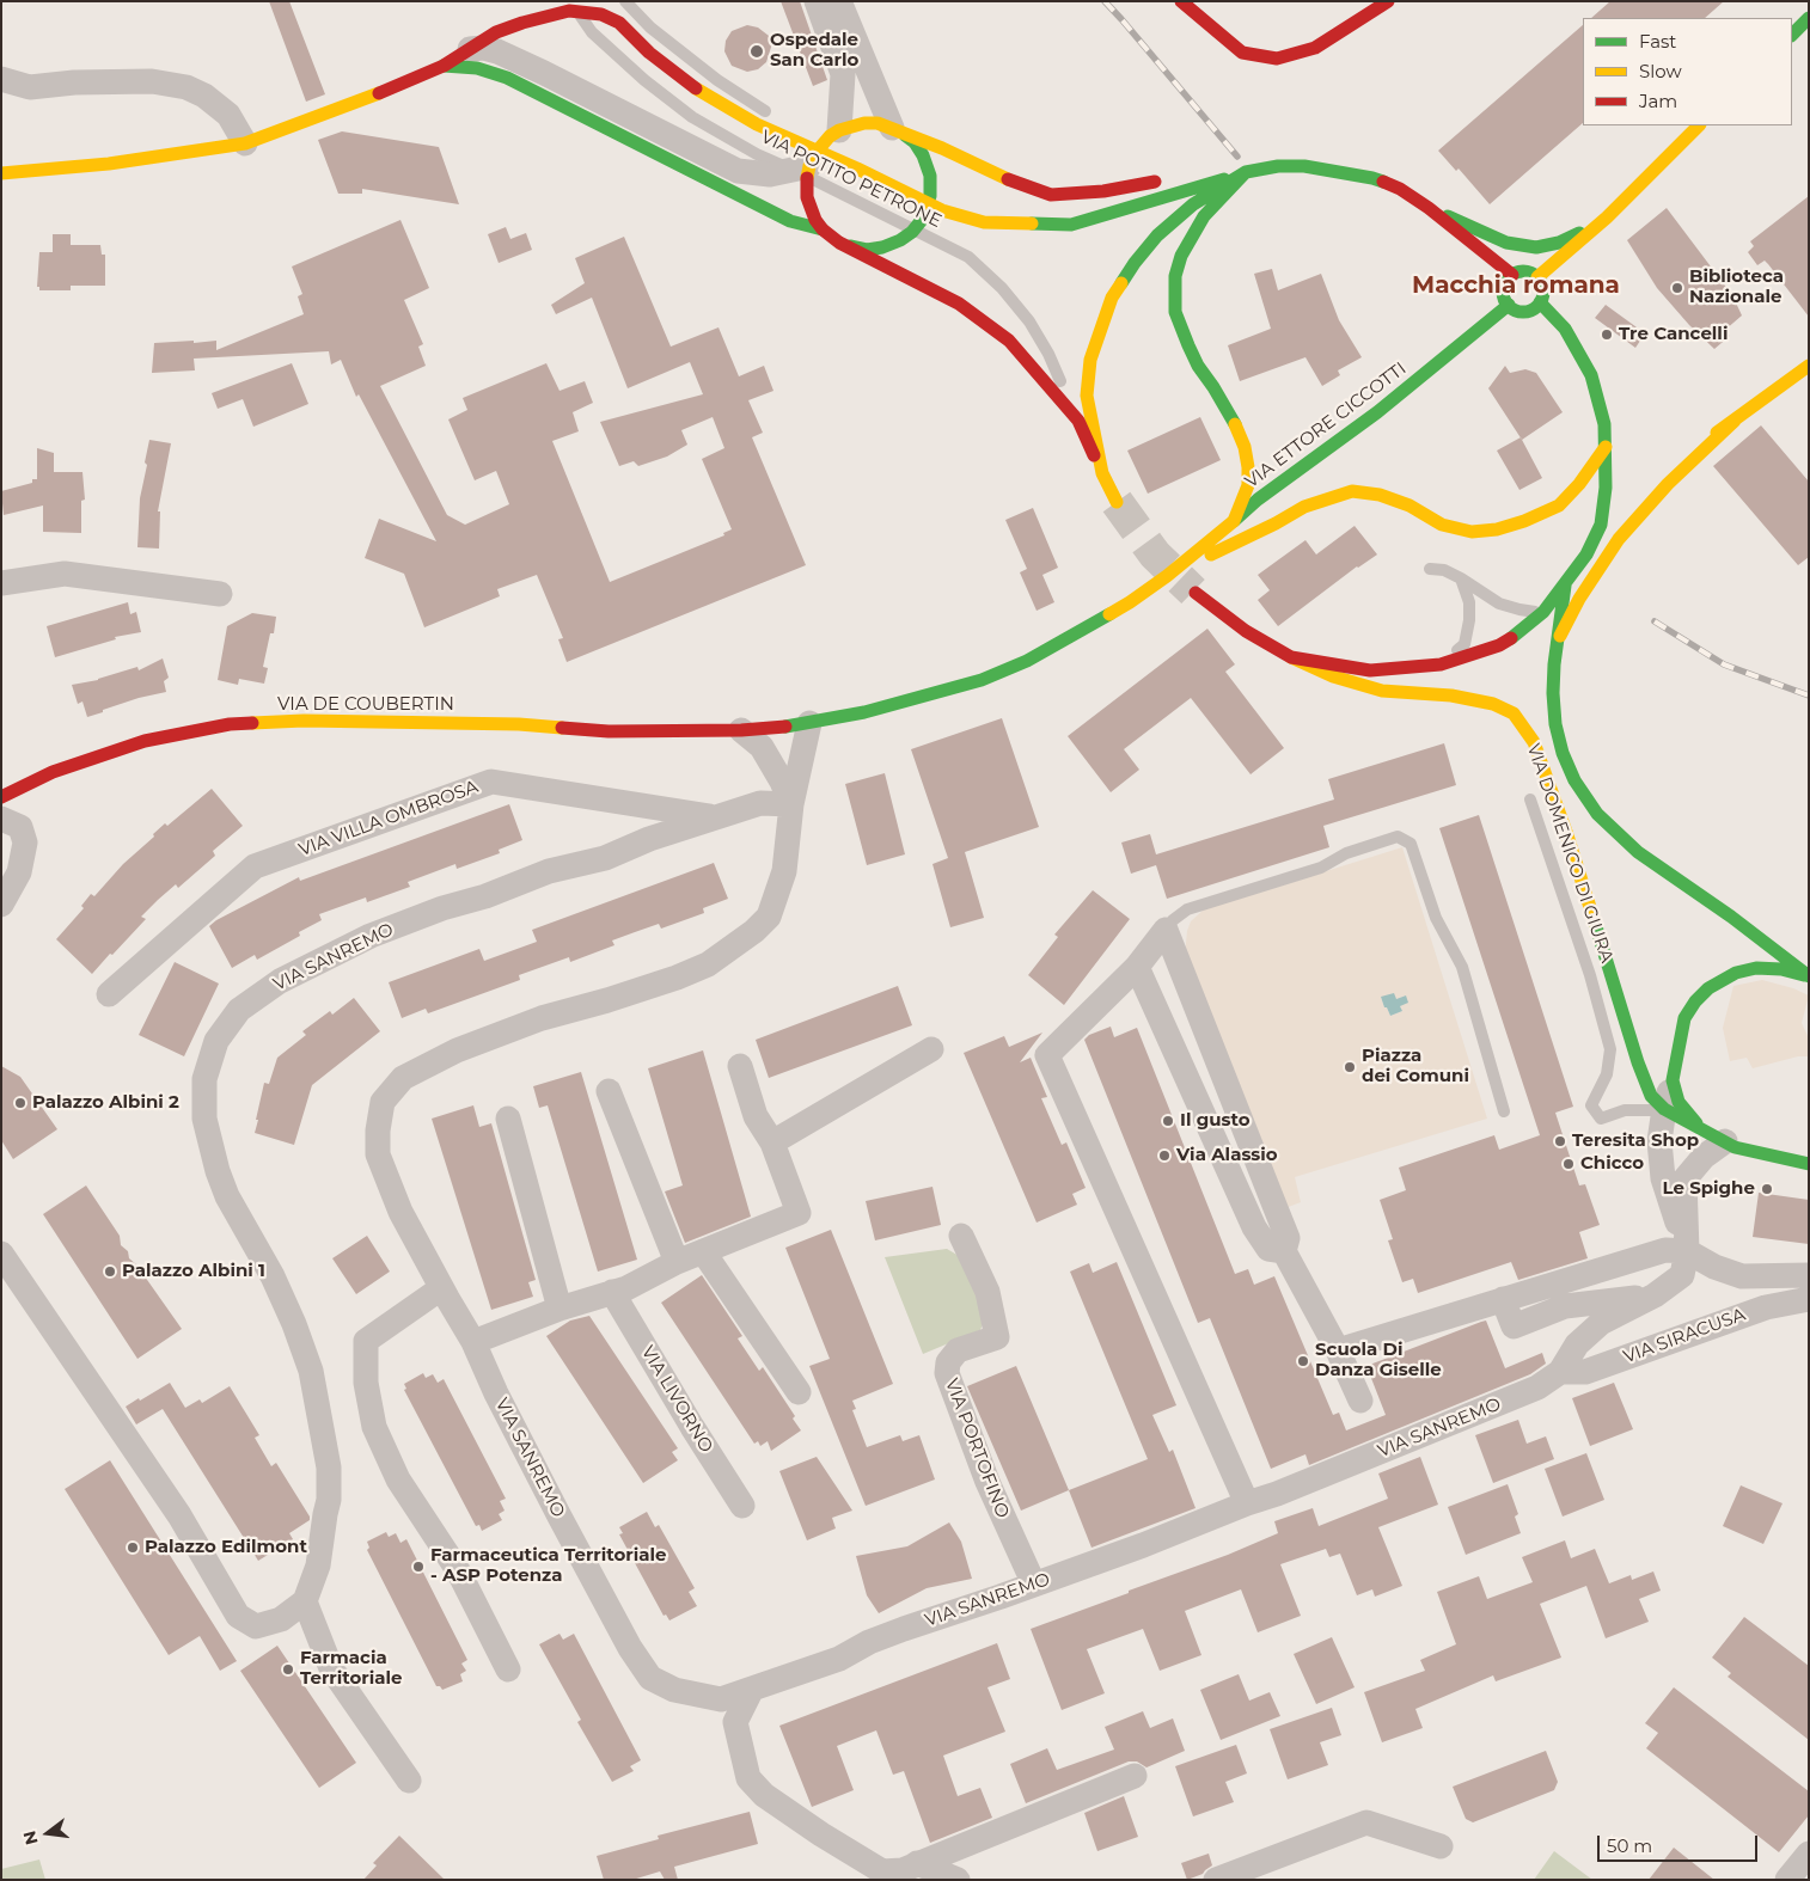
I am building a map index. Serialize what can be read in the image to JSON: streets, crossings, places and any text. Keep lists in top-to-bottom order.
{
  "streets": {
    "main road": ["VIA ETTORE CICCOTTI", "VIA DE COUBERTIN", "VIA DOMENICO DI GIURA"],
    "street": [
      "VIA VILLA OMBROSA",
      "VIA SANREMO",
      "VIA SIRACUSA",
      "VIA LIVORNO",
      "VIA PORTOFINO"
    ],
    "lane": ["VIA POTITO PETRONE"]
  },
  "crossings": [
    ["VIA ETTORE CICCOTTI", "VIA DE COUBERTIN"],
    ["VIA DE COUBERTIN", "VIA SANREMO"],
    ["VIA VILLA OMBROSA", "VIA SANREMO"],
    ["VIA DOMENICO DI GIURA", "VIA SANREMO"],
    ["VIA SANREMO", "VIA SIRACUSA"],
    ["VIA SANREMO", "VIA PORTOFINO"]
  ],
  "districts": ["Macchia romana"],
  "places": [
    "Ospedale San Carlo",
    "Biblioteca Nazionale",
    "Tre Cancelli",
    "Piazza dei Comuni",
    "Palazzo Albini 2",
    "Il gusto",
    "Teresita Shop",
    "Via Alassio",
    "Chicco",
    "Le Spighe",
    "Palazzo Albini 1",
    "Scuola Di Danza Giselle",
    "Palazzo Edilmont",
    "Farmaceutica Territoriale - ASP Potenza",
    "Farmacia Territoriale"
  ],
  "legend": ["Fast", "Slow", "Jam"],
  "scale_bar": "50 m",
  "north": "left"
}
